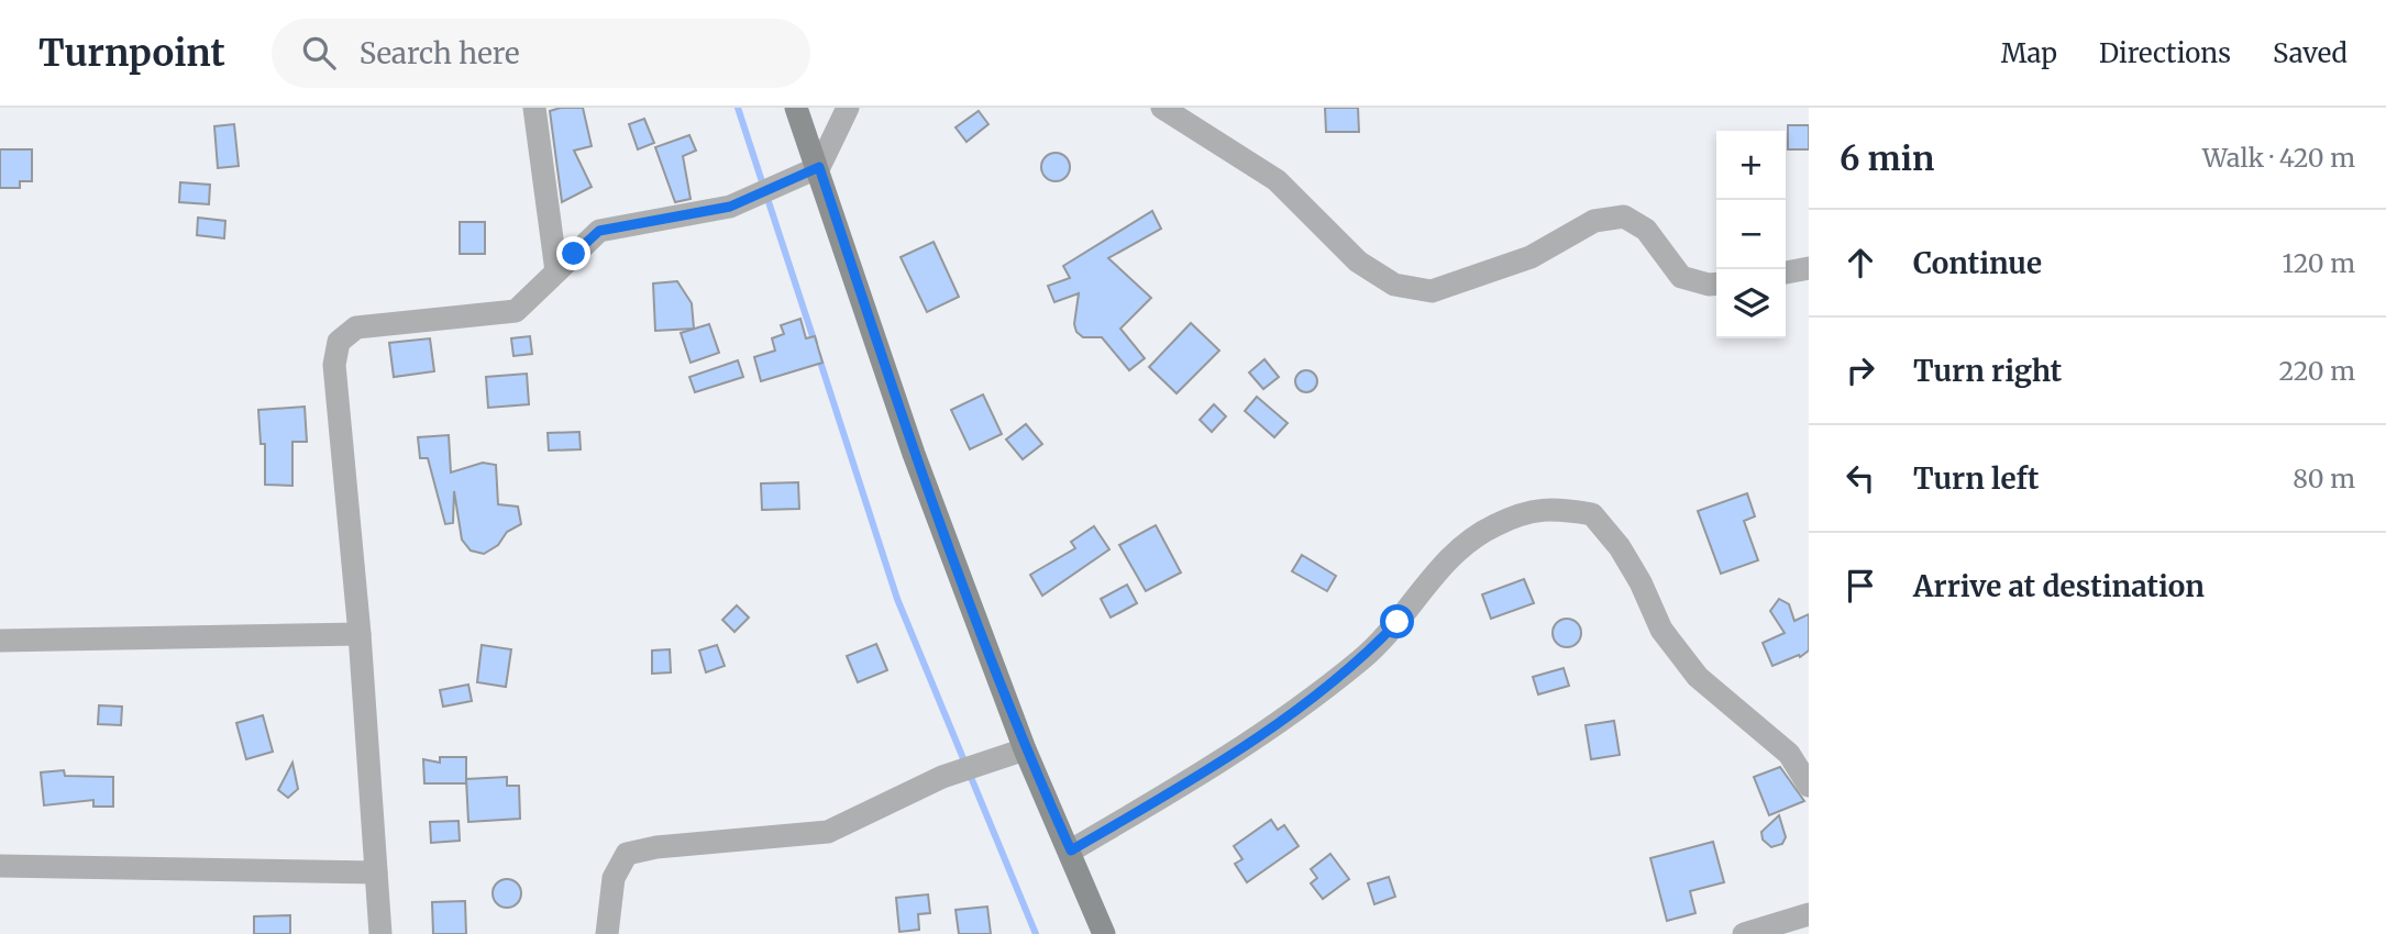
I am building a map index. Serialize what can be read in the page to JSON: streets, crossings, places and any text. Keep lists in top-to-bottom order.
{
  "page": {
    "header": "Turnpoint",
    "search": "Search here",
    "nav": ["Map", "Directions", "Saved"],
    "heading": ["6 min", "Walk · 420 m"],
    "map_buttons": ["+", "−"],
    "list": [
      ["Continue", "120 m"],
      ["Turn right", "220 m"],
      ["Turn left", "80 m"],
      "Arrive at destination"
    ]
  }
}
